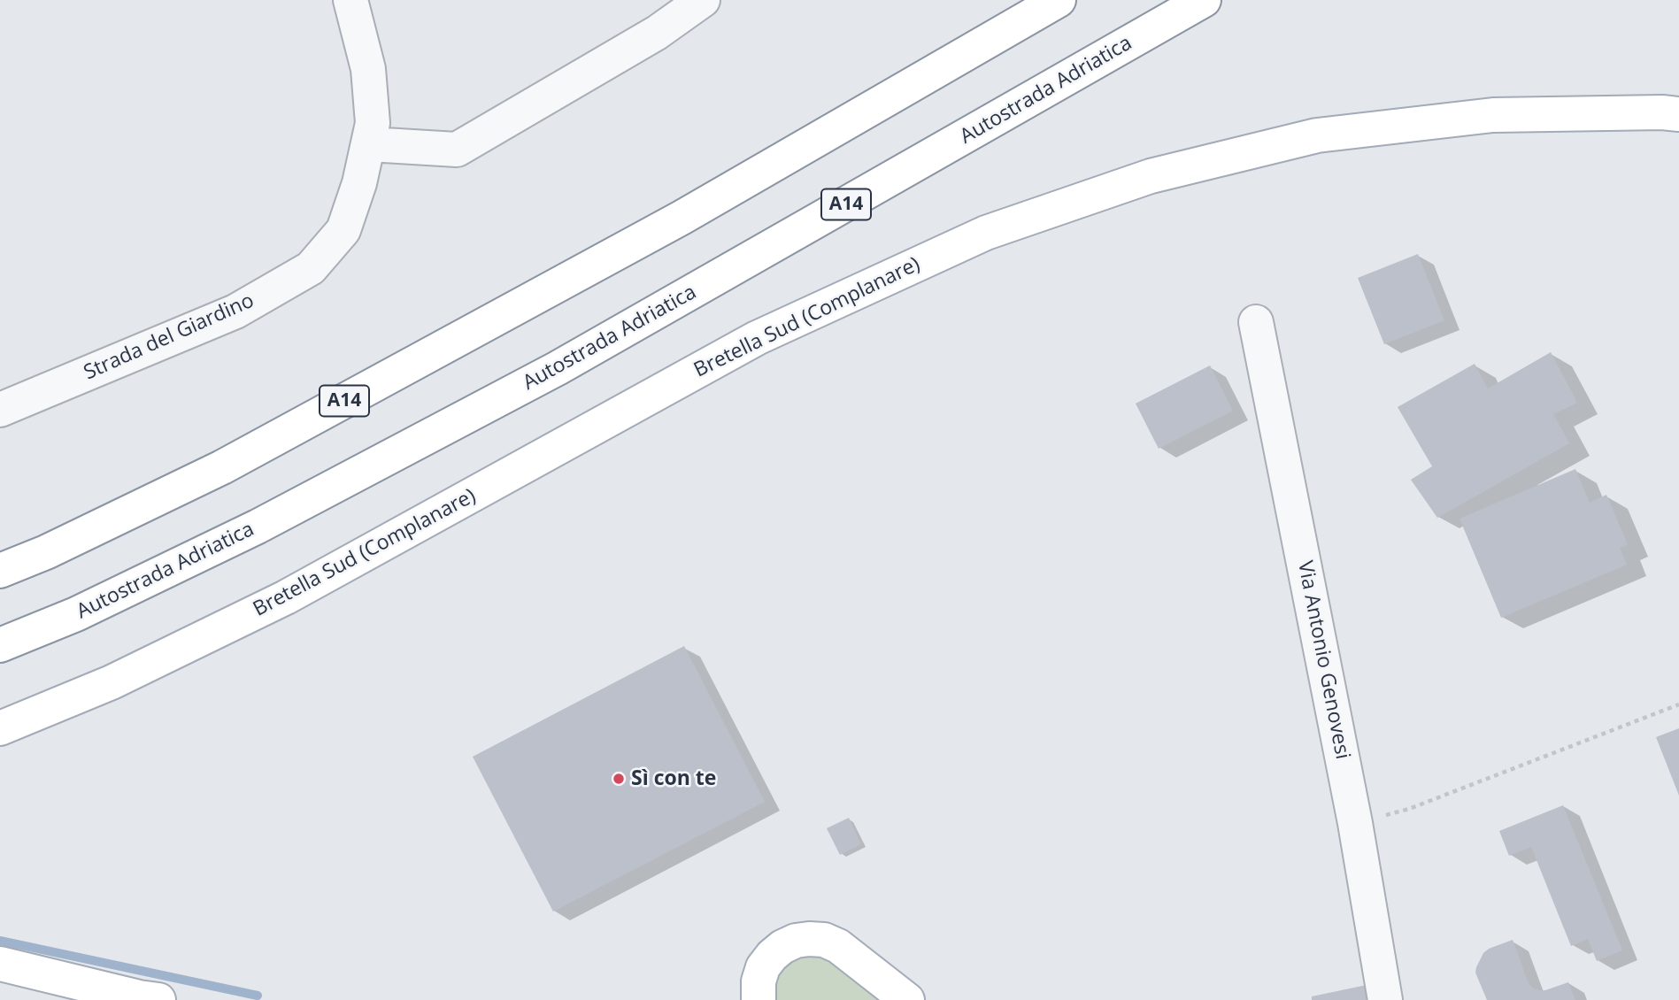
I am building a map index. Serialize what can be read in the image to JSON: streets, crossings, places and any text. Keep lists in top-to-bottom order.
{
  "streets": {
    "main road": ["Autostrada Adriatica", "A14", "Bretella Sud (Complanare)"],
    "street": ["Strada del Giardino", "Via Antonio Genovesi"]
  },
  "places": ["Sì con te"]
}
